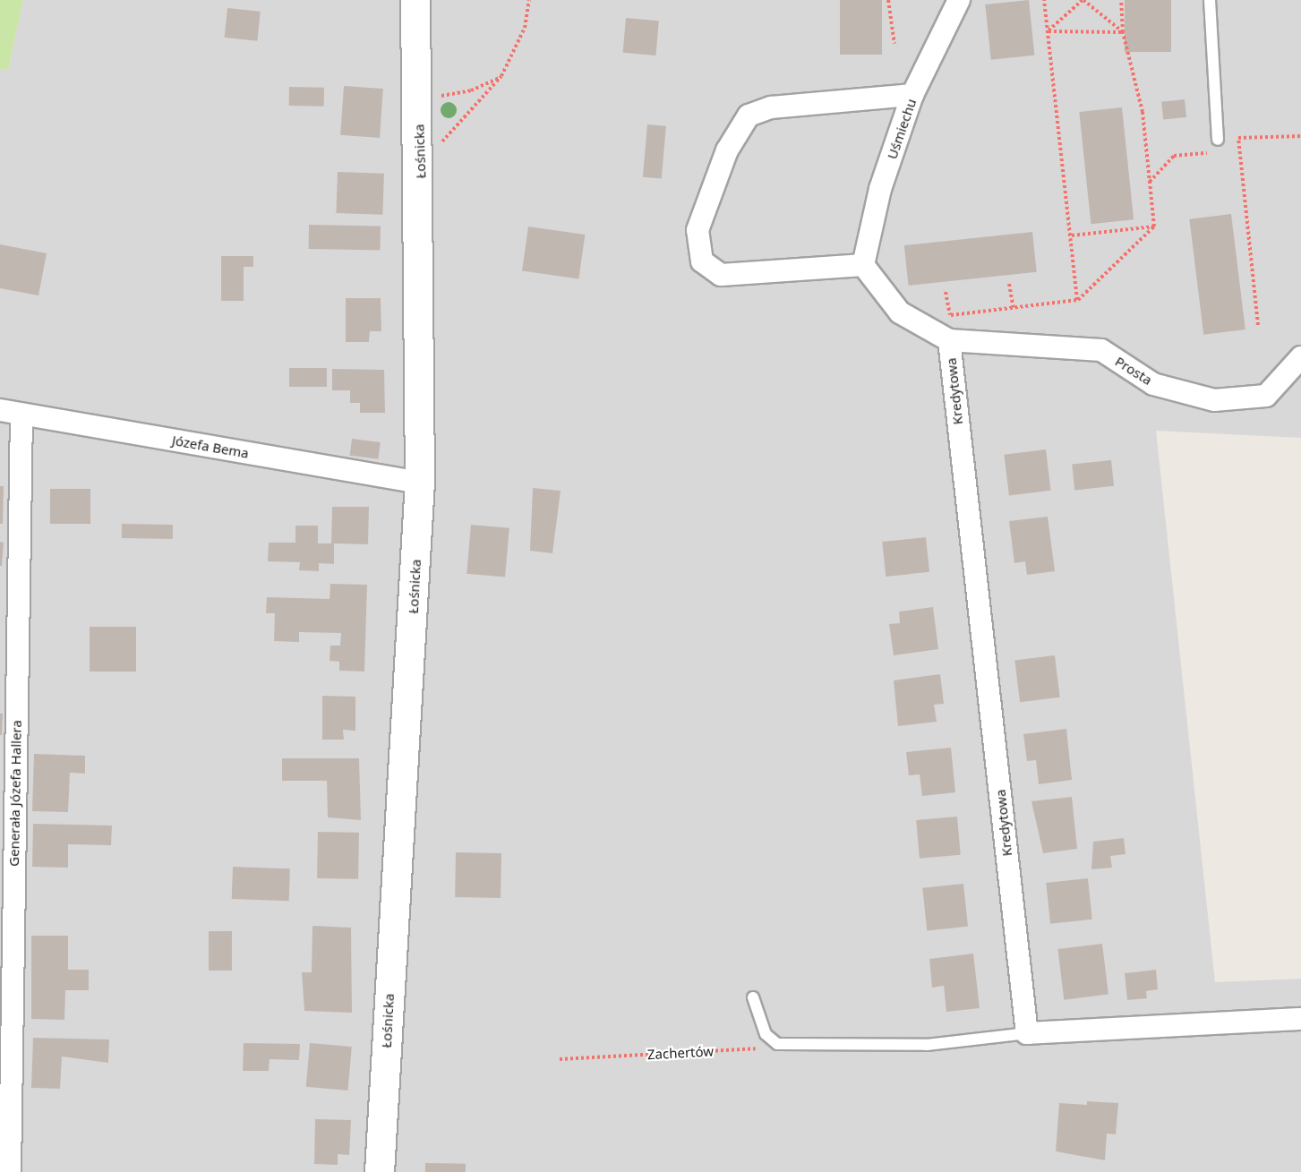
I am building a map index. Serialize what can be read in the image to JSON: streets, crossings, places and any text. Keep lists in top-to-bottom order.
{
  "streets": {
    "street": [
      "Uśmiechu",
      "Łośnicka",
      "Prosta",
      "Kredytowa",
      "Józefa Bema",
      "Generała Józefa Hallera"
    ],
    "path": ["Zachertów"]
  },
  "crossings": [
    ["Łośnicka", "Józefa Bema"],
    ["Prosta", "Kredytowa"],
    ["Józefa Bema", "Generała Józefa Hallera"]
  ]
}
